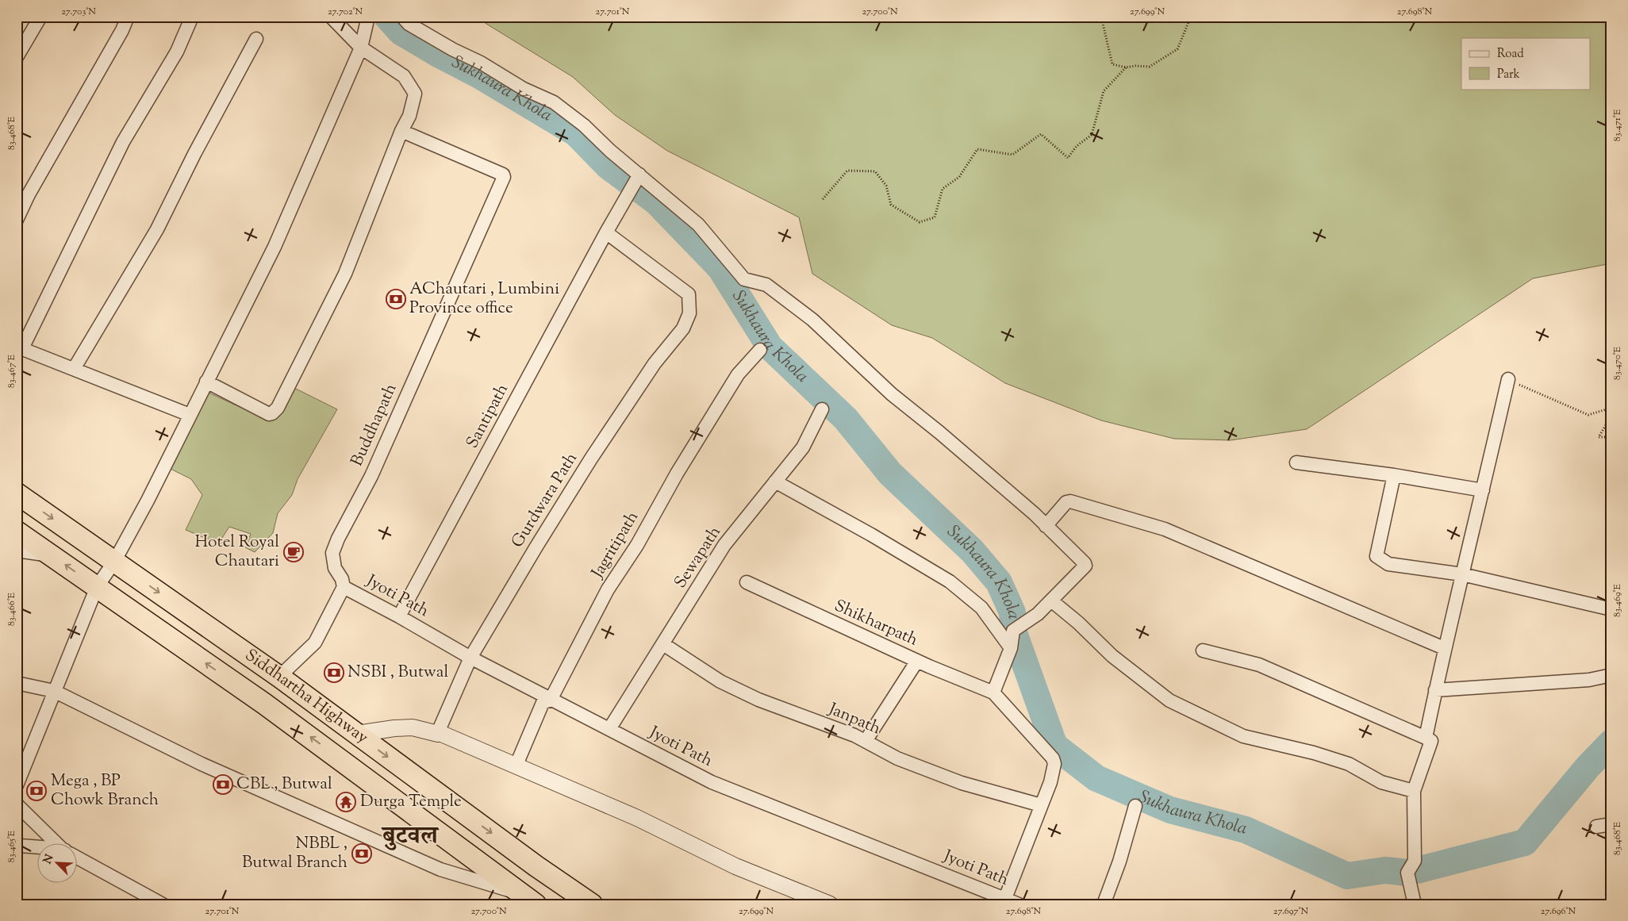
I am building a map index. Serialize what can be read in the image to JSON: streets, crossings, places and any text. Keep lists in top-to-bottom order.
{
  "streets": {
    "highway": ["Siddhartha Highway"],
    "street": [
      "Santipath",
      "Buddhapath",
      "Gurdwara Path",
      "Jagritipath",
      "Sewapath",
      "Jyoti Path",
      "Shikharpath",
      "Janpath"
    ]
  },
  "crossings": [
    ["Santipath", "Gurdwara Path"],
    ["Santipath", "Jyoti Path"],
    ["Buddhapath", "Jyoti Path"],
    ["Gurdwara Path", "Jyoti Path"],
    ["Jagritipath", "Jyoti Path"],
    ["Sewapath", "Jyoti Path"],
    ["Sewapath", "Janpath"]
  ],
  "districts": ["बुटवल"],
  "water": ["Sukhaura Khola"],
  "places": {
    "bank": [
      "AChautari , Lumbini Province office",
      "NSBI , Butwal",
      "CBL , Butwal",
      "Mega , BP Chowk Branch",
      "NBBL , Butwal Branch"
    ],
    "cafe": ["Hotel Royal Chautari"],
    "temple": ["Durga Temple"]
  },
  "legend": ["Road", "Park"],
  "north": "top left",
  "coordinates": [
    "27.703°N",
    "27.702°N",
    "27.701°N",
    "27.700°N",
    "27.699°N",
    "27.698°N",
    "83.471°E",
    "83.468°E",
    "83.470°E",
    "83.467°E",
    "83.469°E",
    "83.466°E",
    "83.465°E",
    "27.697°N",
    "27.696°N"
  ]
}
